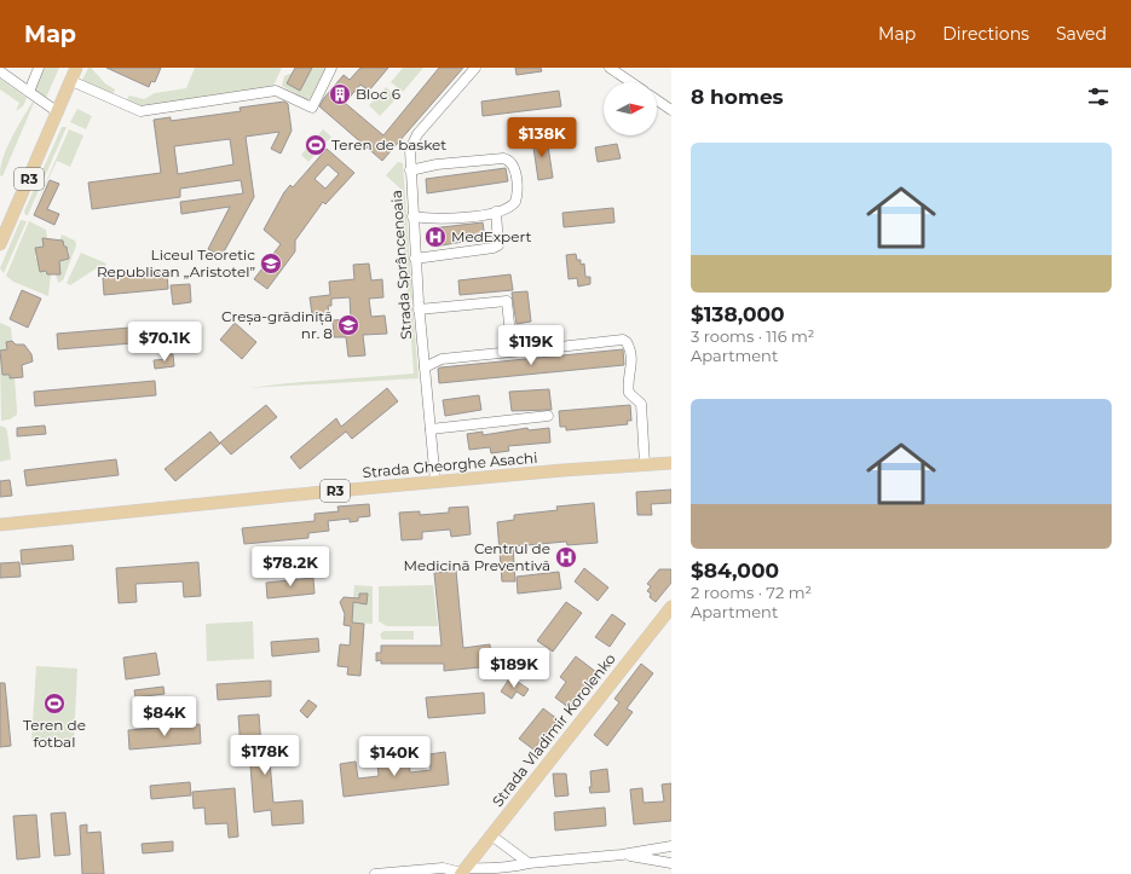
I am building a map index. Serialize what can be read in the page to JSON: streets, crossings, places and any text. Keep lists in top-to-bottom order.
{
  "streets": {
    "main road": ["R3", "Strada Gheorghe Asachi", "Strada Vladimir Korolenko"],
    "street": ["Strada Sprâncenoaia"]
  },
  "crossings": [
    ["Strada Sprâncenoaia", "Strada Gheorghe Asachi"]
  ],
  "places": {
    "building": ["Bloc 6"],
    "sports": ["Teren de basket", "Teren de fotbal"],
    "hospital": ["MedExpert", "Centrul de Medicină Preventivă"],
    "school or university": ["Liceul Teoretic Republican „Aristotel”", "Creșa-grădiniță nr. 8"]
  },
  "north": "right",
  "page": {
    "header": "Map",
    "nav": ["Map", "Directions", "Saved"],
    "heading": "8 homes",
    "price": [
      "$138K",
      "$70.1K",
      "$119K",
      "$78.2K",
      "$189K",
      "$84K",
      "$178K",
      "$140K"
    ],
    "list": [
      {
        "name": "$138,000",
        "note": "3 rooms · 116 m² · Apartment"
      },
      {
        "name": "$84,000",
        "note": "2 rooms · 72 m² · Apartment"
      }
    ]
  }
}
